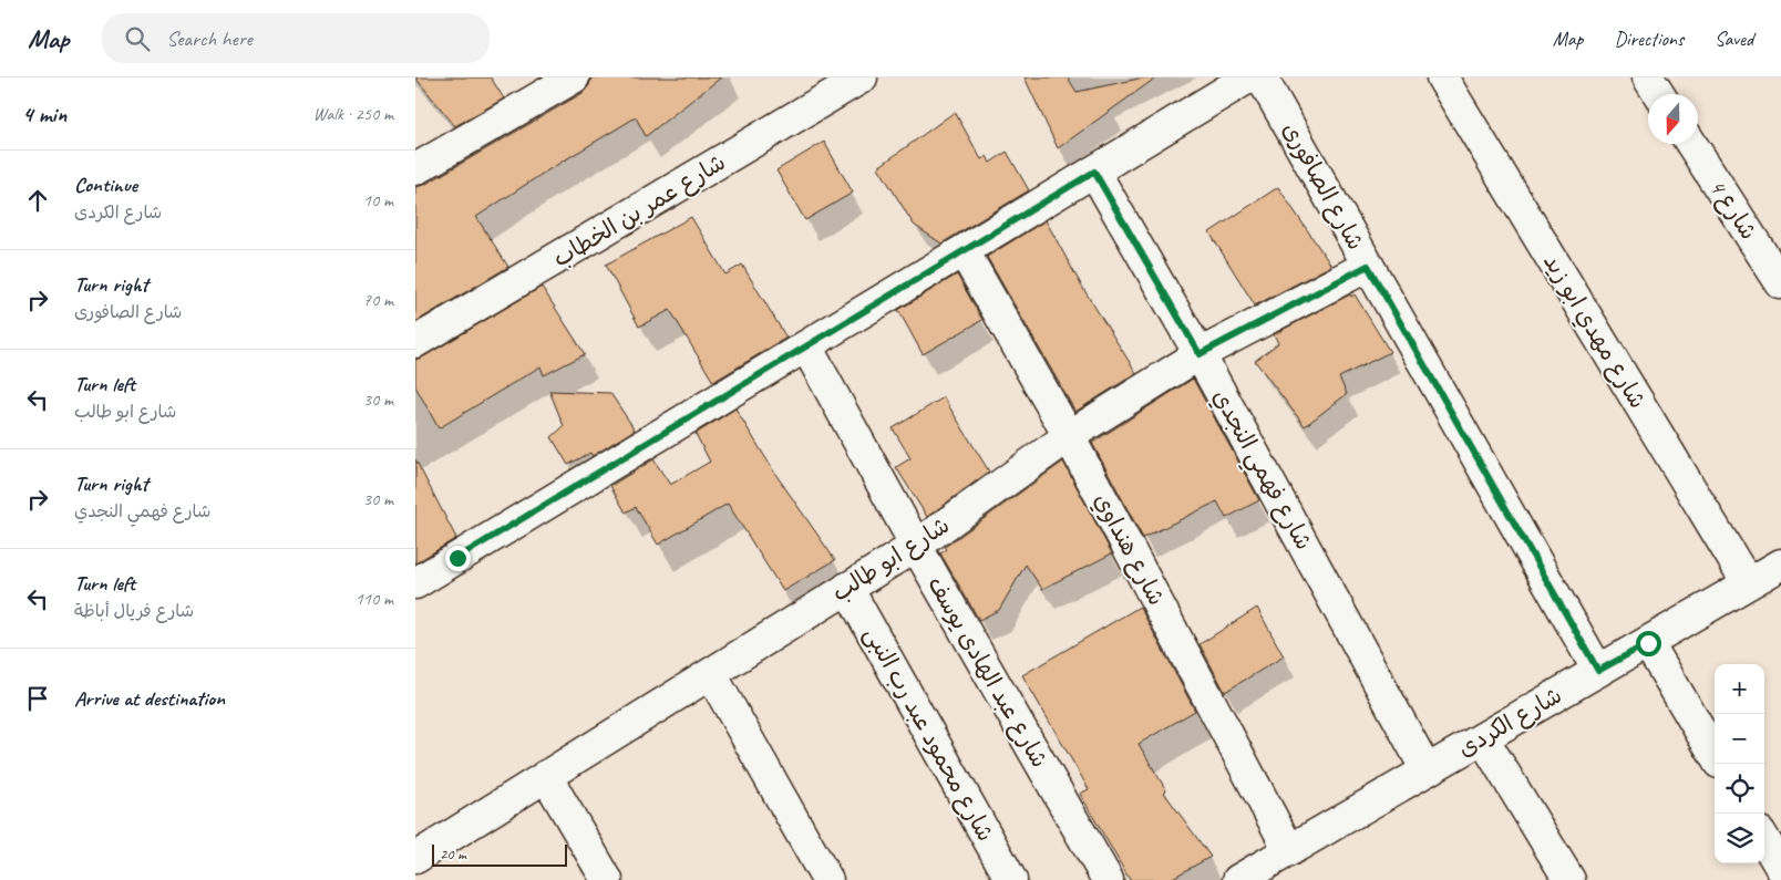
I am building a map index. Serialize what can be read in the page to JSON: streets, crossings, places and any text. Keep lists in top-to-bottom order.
{
  "streets": {
    "street": [
      "شارع الصافورى",
      "شارع 4",
      "شارع عمر بن الخطاب",
      "شارع مهدي ابو زيد",
      "شارع فهمي النجدي",
      "شارع هنداوي",
      "شارع ابو طالب",
      "شارع عبد الهادى يوسف",
      "شارع الكردى",
      "شارع محمود عبد رب النبى"
    ]
  },
  "crossings": [
    ["شارع الصافورى", "شارع ابو طالب"],
    ["شارع الصافورى", "شارع الكردى"],
    ["شارع مهدي ابو زيد", "شارع الكردى"],
    ["شارع فهمي النجدي", "شارع ابو طالب"],
    ["شارع فهمي النجدي", "شارع الكردى"],
    ["شارع هنداوي", "شارع ابو طالب"],
    ["شارع هنداوي", "شارع الكردى"],
    ["شارع ابو طالب", "شارع عبد الهادى يوسف"],
    ["شارع ابو طالب", "شارع محمود عبد رب النبى"]
  ],
  "scale_bar": "20 m",
  "north": "bottom",
  "page": {
    "header": "Map",
    "search": "Search here",
    "nav": ["Map", "Directions", "Saved"],
    "heading": ["4 min", "Walk · 250 m"],
    "list": [
      ["Continue", "شارع الكردى", "10 m"],
      ["Turn right", "شارع الصافورى", "70 m"],
      ["Turn left", "شارع ابو طالب", "30 m"],
      ["Turn right", "شارع فهمي النجدي", "30 m"],
      ["Turn left", "شارع فريال أباظة", "110 m"],
      "Arrive at destination"
    ],
    "map_buttons": ["+", "−"],
    "scale": "20 m"
  }
}
